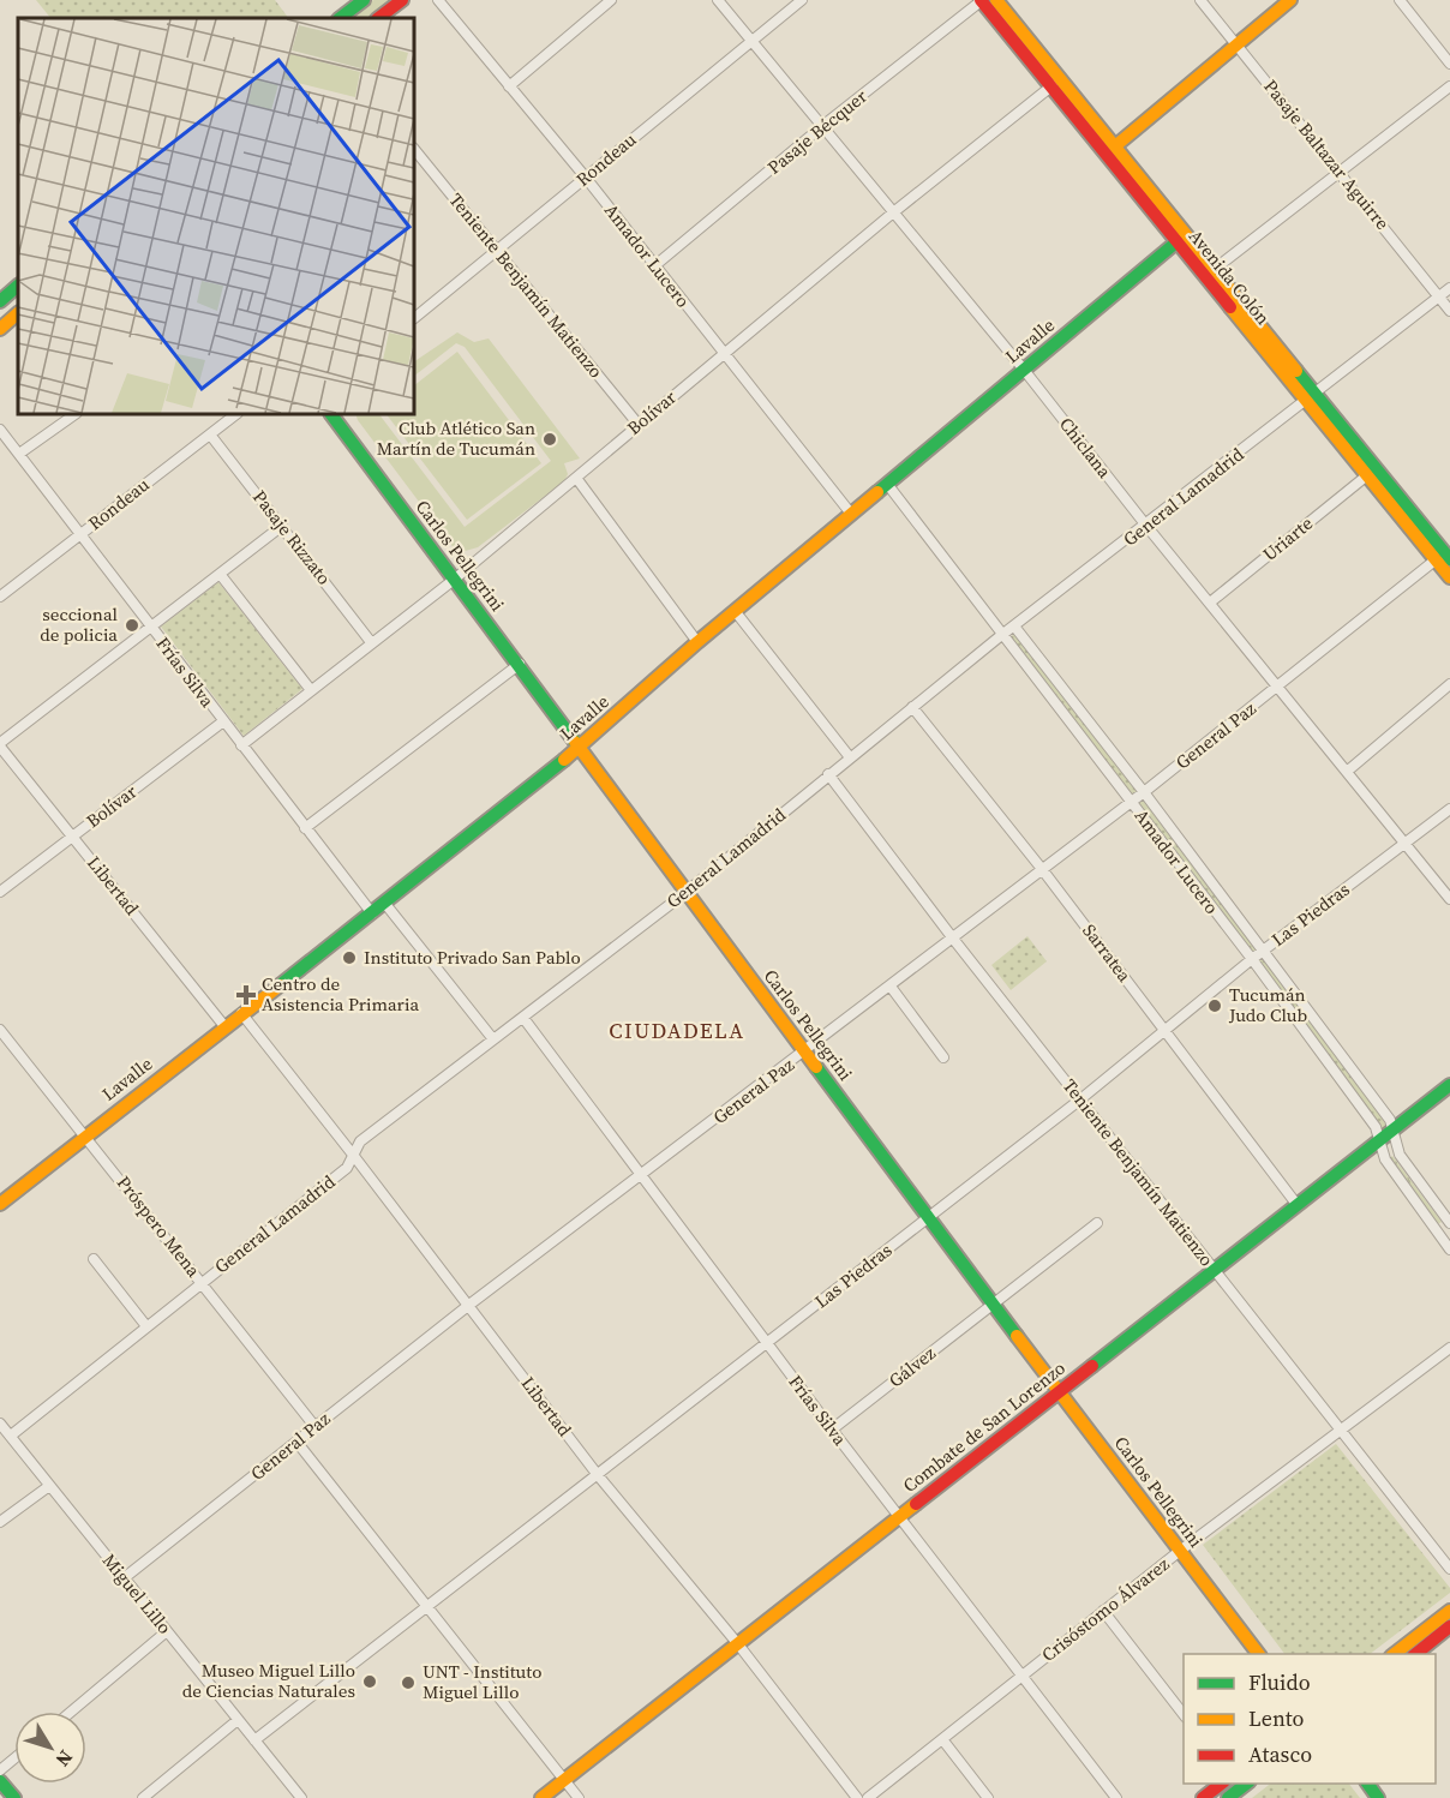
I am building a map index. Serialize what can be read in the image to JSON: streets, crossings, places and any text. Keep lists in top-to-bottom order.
{
  "streets": {
    "street": [
      "Pasaje Bécquer",
      "Pasaje Baltazar Aguirre",
      "Rondeau",
      "Amador Lucero",
      "Avenida Colón",
      "Teniente Benjamín Matienzo",
      "Lavalle",
      "Bolívar",
      "Chiclana",
      "General Lamadrid",
      "Pasaje Rizzato",
      "Uriarte",
      "Carlos Pellegrini",
      "Frías Silva",
      "General Paz",
      "Libertad",
      "Las Piedras",
      "Sarratea",
      "Próspero Mena",
      "Gálvez",
      "Combate de San Lorenzo",
      "Miguel Lillo",
      "Crisóstomo Álvarez"
    ]
  },
  "crossings": [
    ["Pasaje Bécquer", "Amador Lucero"],
    ["Pasaje Bécquer", "Avenida Colón"],
    ["Pasaje Bécquer", "Chiclana"],
    ["Pasaje Baltazar Aguirre", "General Lamadrid"],
    ["Rondeau", "Amador Lucero"],
    ["Rondeau", "Teniente Benjamín Matienzo"],
    ["Rondeau", "Chiclana"],
    ["Rondeau", "Pasaje Rizzato"],
    ["Rondeau", "Frías Silva"],
    ["Amador Lucero", "Lavalle"],
    ["Amador Lucero", "Bolívar"],
    ["Amador Lucero", "General Lamadrid"],
    ["Amador Lucero", "General Paz"],
    ["Amador Lucero", "Las Piedras"],
    ["Amador Lucero", "Combate de San Lorenzo"],
    ["Avenida Colón", "Lavalle"],
    ["Avenida Colón", "Bolívar"],
    ["Avenida Colón", "General Lamadrid"],
    ["Avenida Colón", "Uriarte"],
    ["Avenida Colón", "General Paz"],
    ["Teniente Benjamín Matienzo", "Bolívar"],
    ["Teniente Benjamín Matienzo", "General Lamadrid"],
    ["Teniente Benjamín Matienzo", "General Paz"],
    ["Teniente Benjamín Matienzo", "Las Piedras"],
    ["Teniente Benjamín Matienzo", "Combate de San Lorenzo"],
    ["Teniente Benjamín Matienzo", "Crisóstomo Álvarez"],
    ["Lavalle", "Chiclana"],
    ["Lavalle", "Carlos Pellegrini"],
    ["Lavalle", "Frías Silva"],
    ["Lavalle", "Libertad"],
    ["Lavalle", "Próspero Mena"],
    ["Bolívar", "Chiclana"],
    ["Bolívar", "Pasaje Rizzato"],
    ["Bolívar", "Carlos Pellegrini"],
    ["Bolívar", "Frías Silva"],
    ["Bolívar", "Libertad"],
    ["Chiclana", "General Lamadrid"],
    ["Chiclana", "Uriarte"],
    ["Chiclana", "General Paz"],
    ["Chiclana", "Las Piedras"],
    ["General Lamadrid", "Carlos Pellegrini"],
    ["General Lamadrid", "Frías Silva"],
    ["General Lamadrid", "Libertad"],
    ["General Lamadrid", "Sarratea"],
    ["General Lamadrid", "Próspero Mena"],
    ["General Lamadrid", "Miguel Lillo"],
    ["Carlos Pellegrini", "General Paz"],
    ["Carlos Pellegrini", "Las Piedras"],
    ["Carlos Pellegrini", "Gálvez"],
    ["Carlos Pellegrini", "Combate de San Lorenzo"],
    ["Carlos Pellegrini", "Crisóstomo Álvarez"],
    ["Frías Silva", "General Paz"],
    ["Frías Silva", "Las Piedras"],
    ["Frías Silva", "Gálvez"],
    ["Frías Silva", "Combate de San Lorenzo"],
    ["Frías Silva", "Crisóstomo Álvarez"],
    ["General Paz", "Libertad"],
    ["General Paz", "Sarratea"],
    ["General Paz", "Próspero Mena"],
    ["General Paz", "Miguel Lillo"],
    ["Libertad", "Las Piedras"],
    ["Libertad", "Combate de San Lorenzo"],
    ["Las Piedras", "Sarratea"],
    ["Las Piedras", "Miguel Lillo"],
    ["Sarratea", "Combate de San Lorenzo"]
  ],
  "districts": ["CIUDADELA"],
  "places": {
    "other": [
      "Club Atlético San Martín de Tucumán",
      "seccional de policia",
      "Instituto Privado San Pablo",
      "Tucumán Judo Club",
      "Museo Miguel Lillo de Ciencias Naturales",
      "UNT - Instituto Miguel Lillo"
    ],
    "health": ["Centro de Asistencia Primaria"]
  },
  "legend": ["Fluido", "Lento", "Atasco"],
  "north": "bottom right"
}
